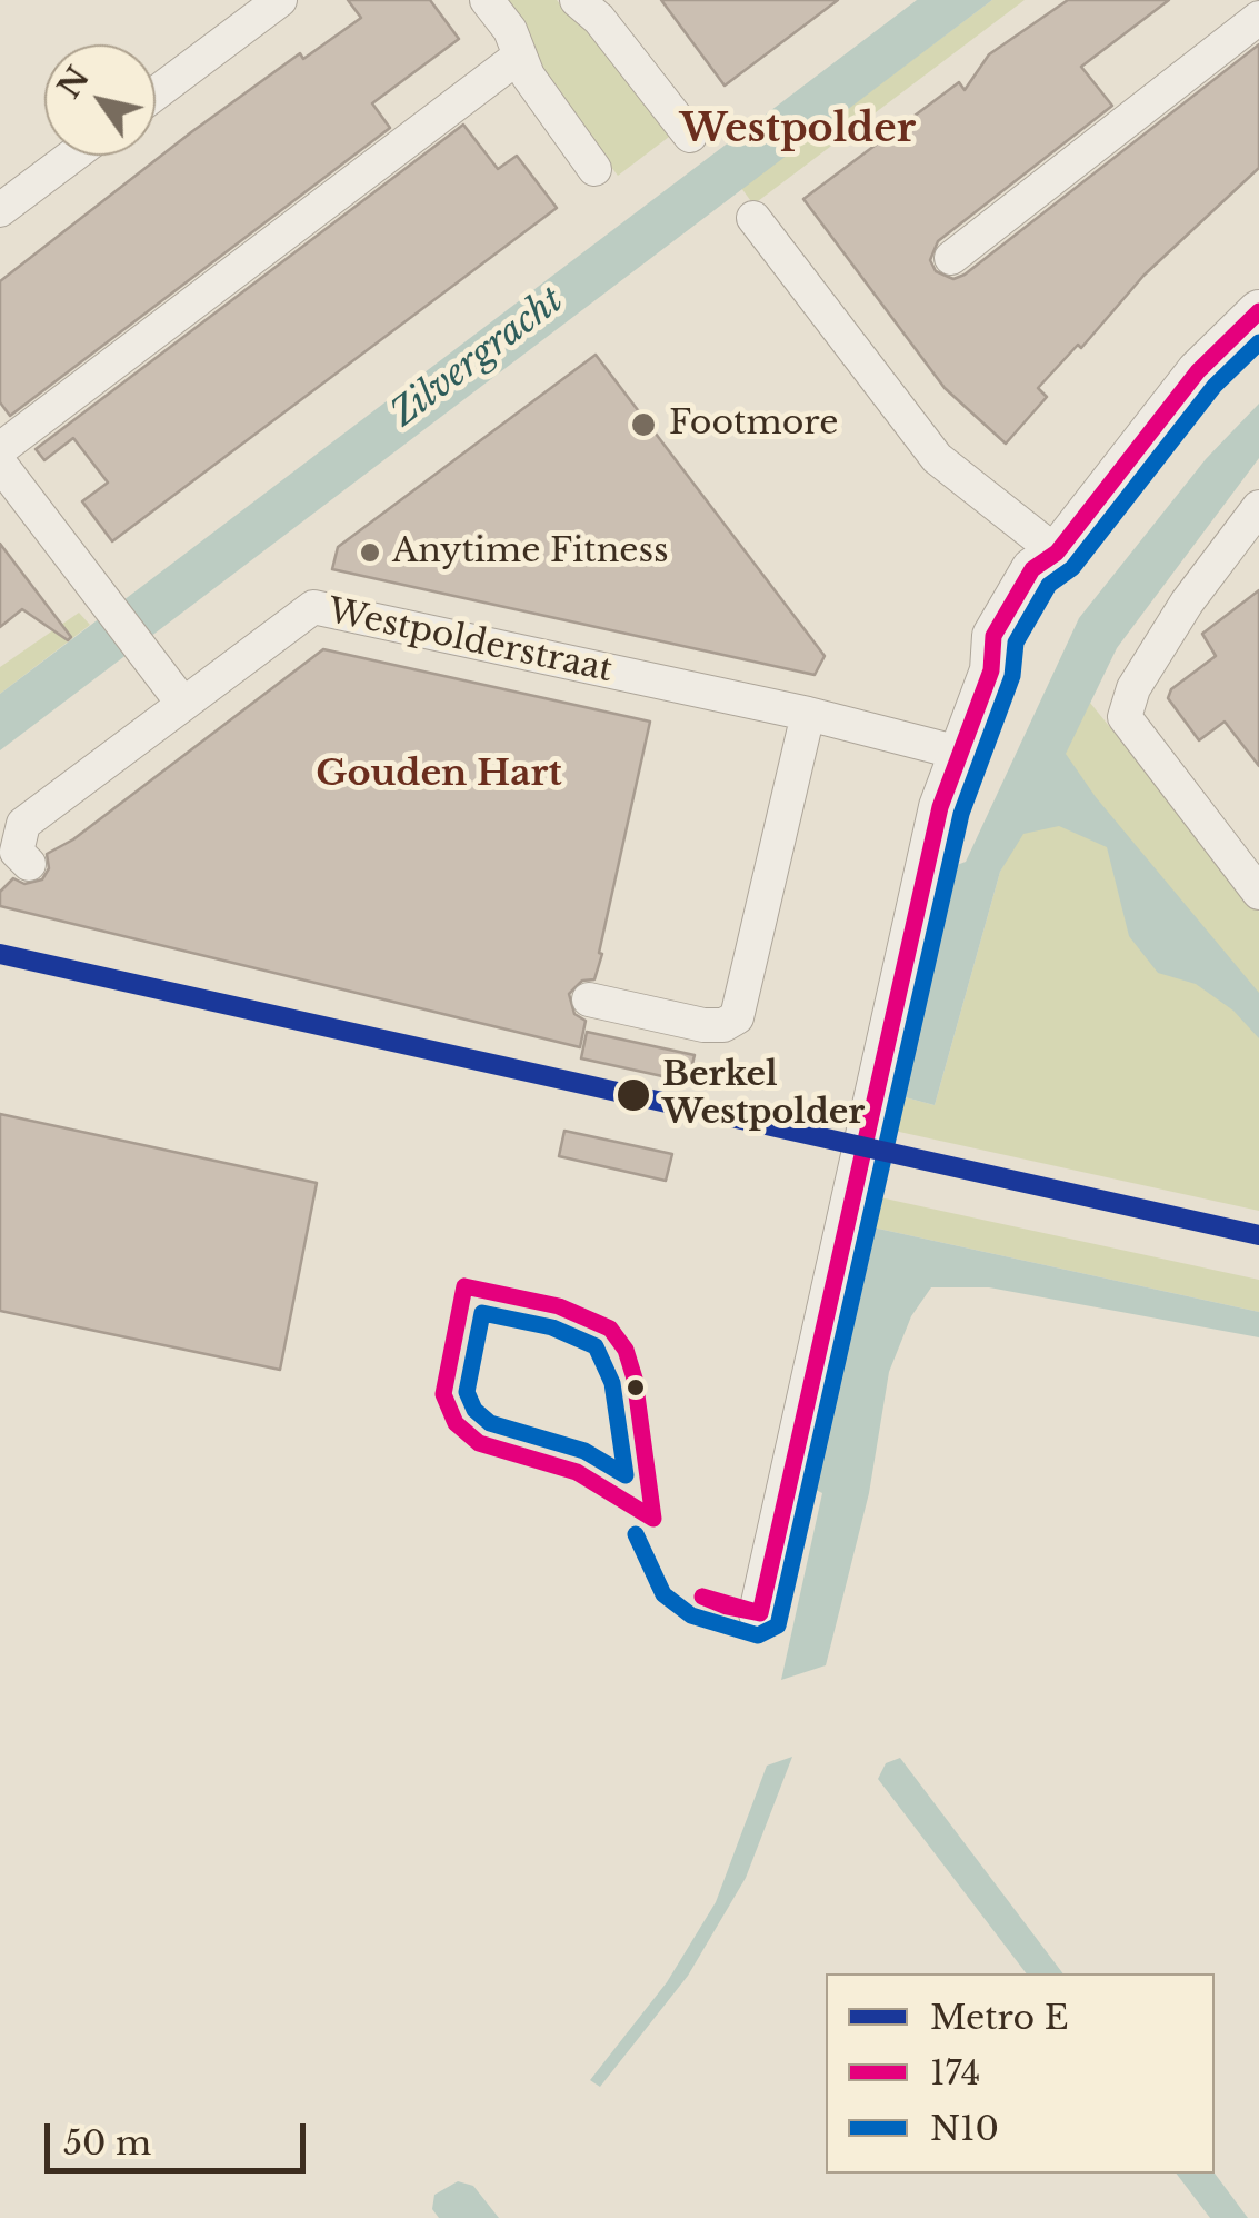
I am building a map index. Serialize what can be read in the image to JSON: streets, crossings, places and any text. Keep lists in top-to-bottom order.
{
  "streets": {
    "street": ["Westpolderstraat"]
  },
  "districts": ["Westpolder", "Gouden Hart"],
  "water": ["Zilvergracht"],
  "places": ["Footmore", "Anytime Fitness", "Berkel Westpolder"],
  "lines": ["transit line 174", "transit line N10", "metro line E"],
  "legend": ["Metro E", "174", "N10"],
  "scale_bar": "50 m",
  "north": "top left"
}
